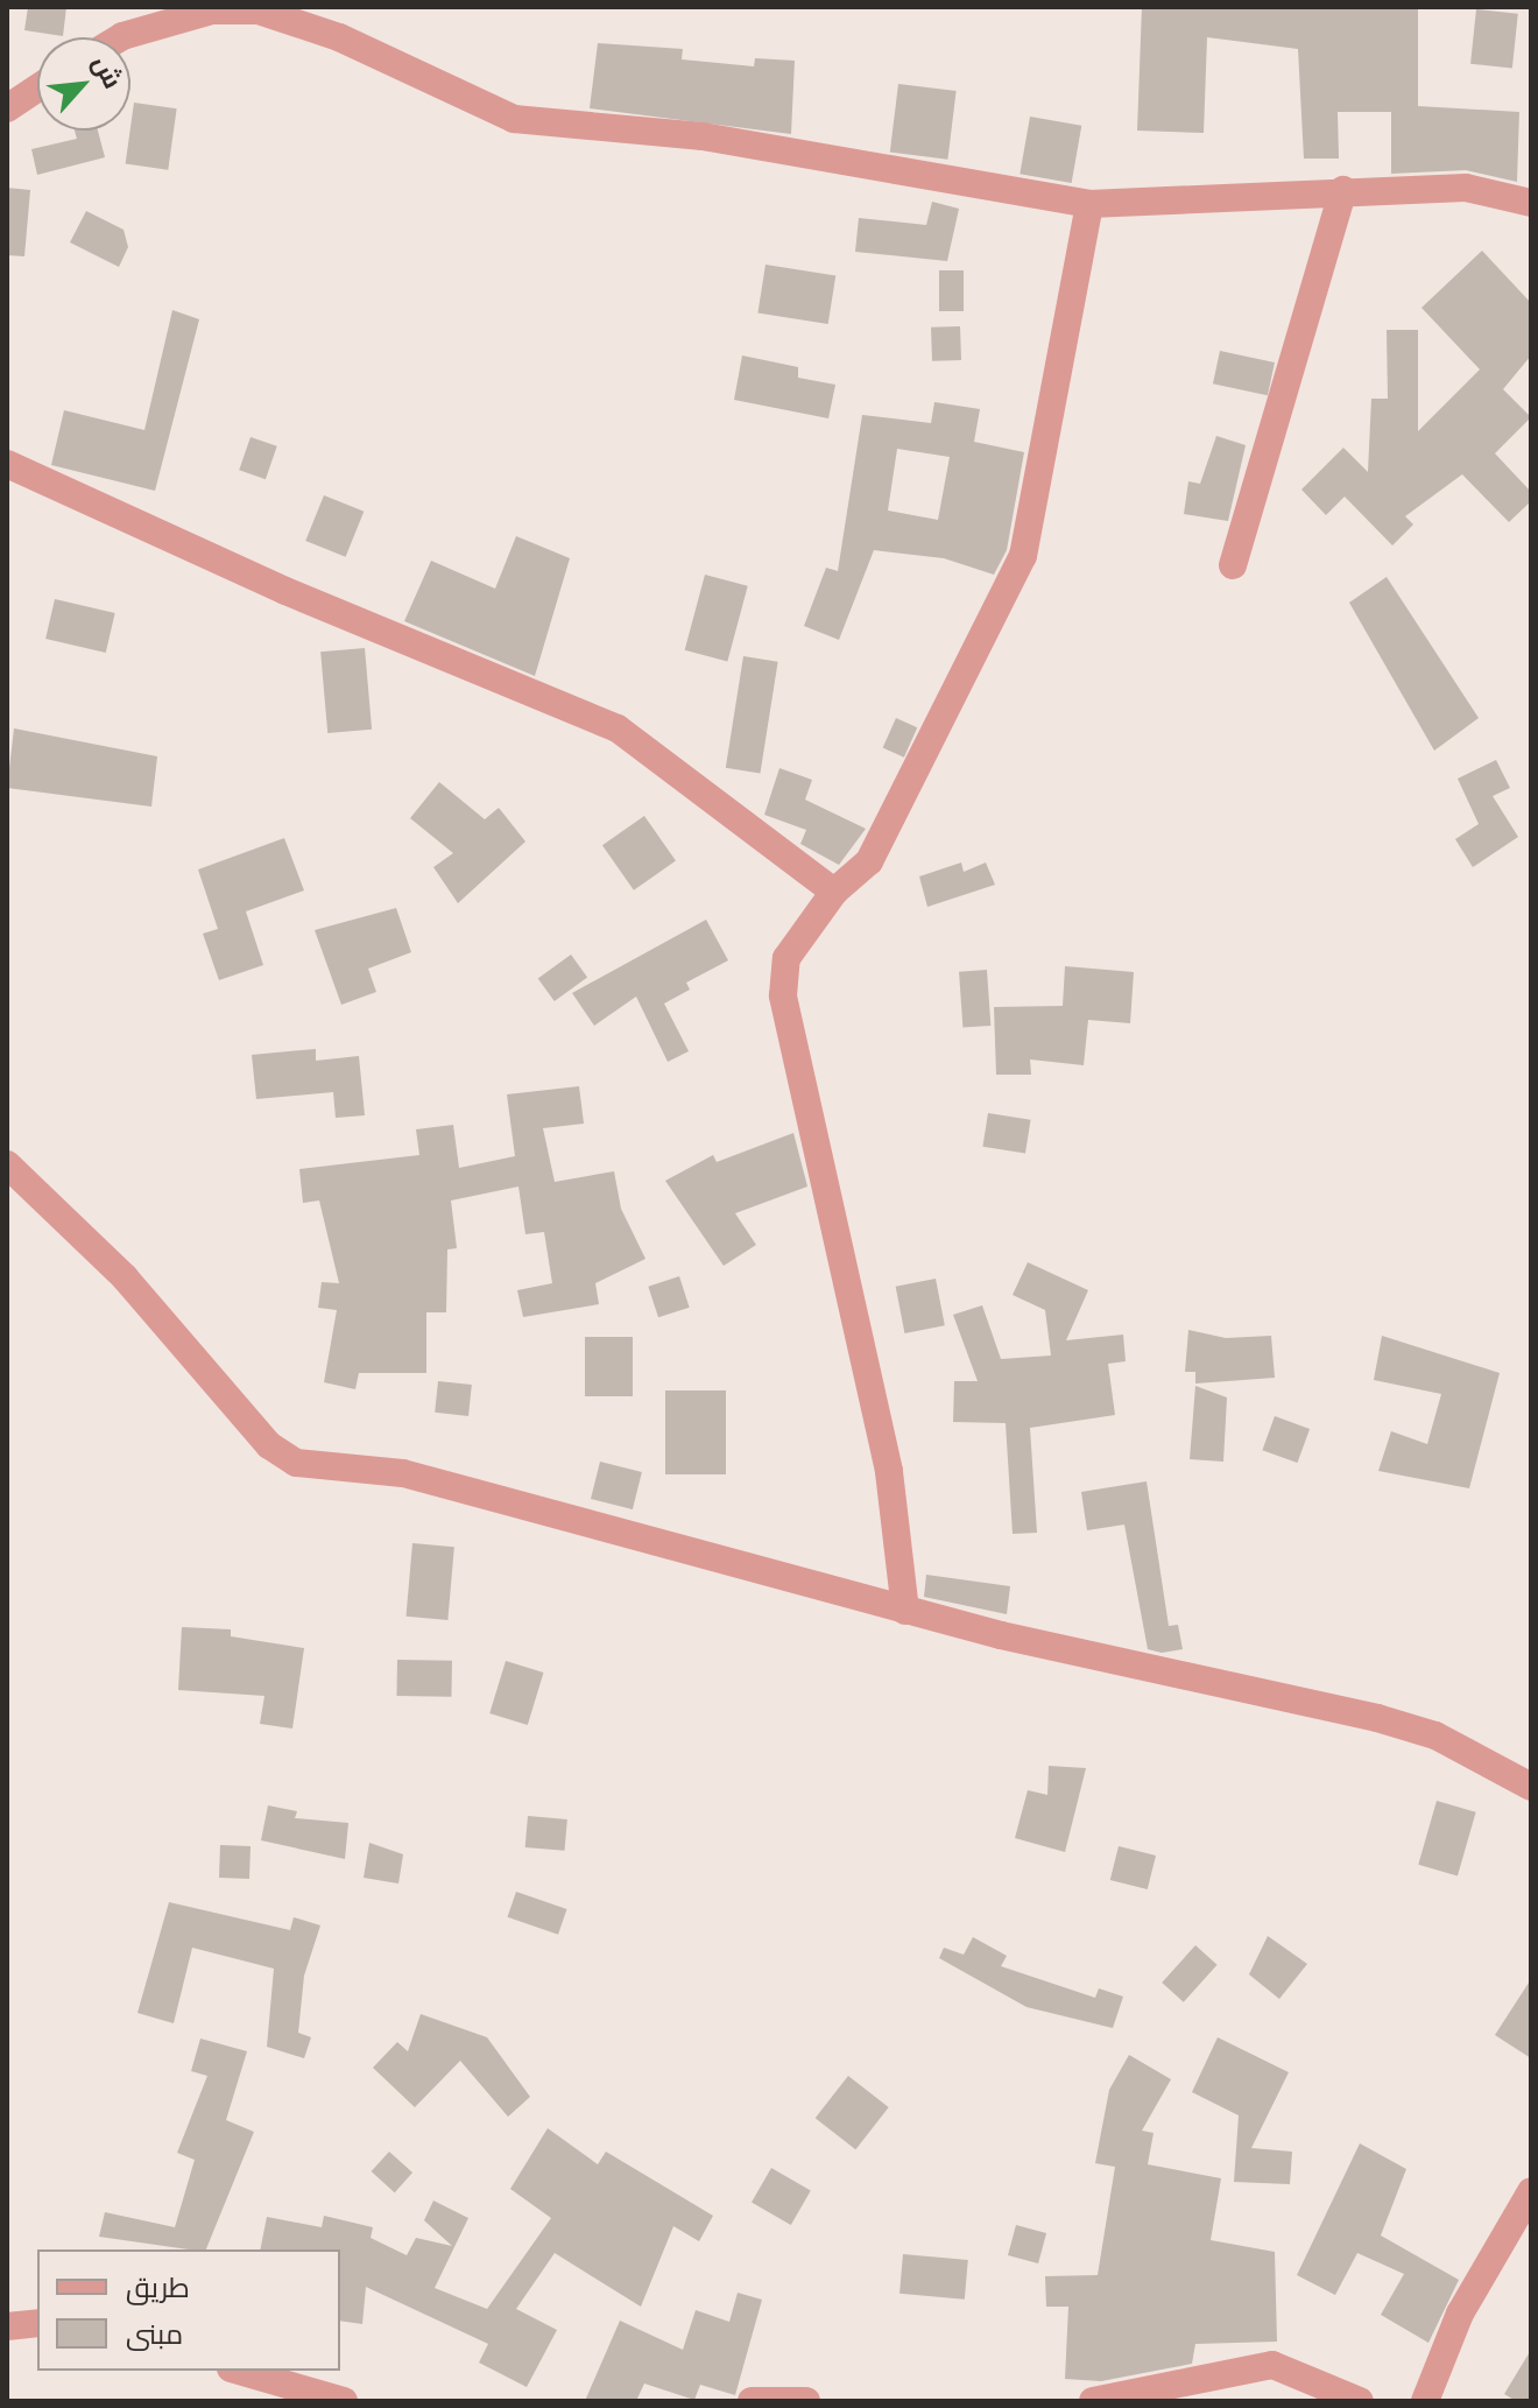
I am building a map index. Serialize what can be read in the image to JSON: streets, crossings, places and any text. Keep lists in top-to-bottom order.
{
  "legend": ["طريق", "مبنى"],
  "north": "top right"
}
